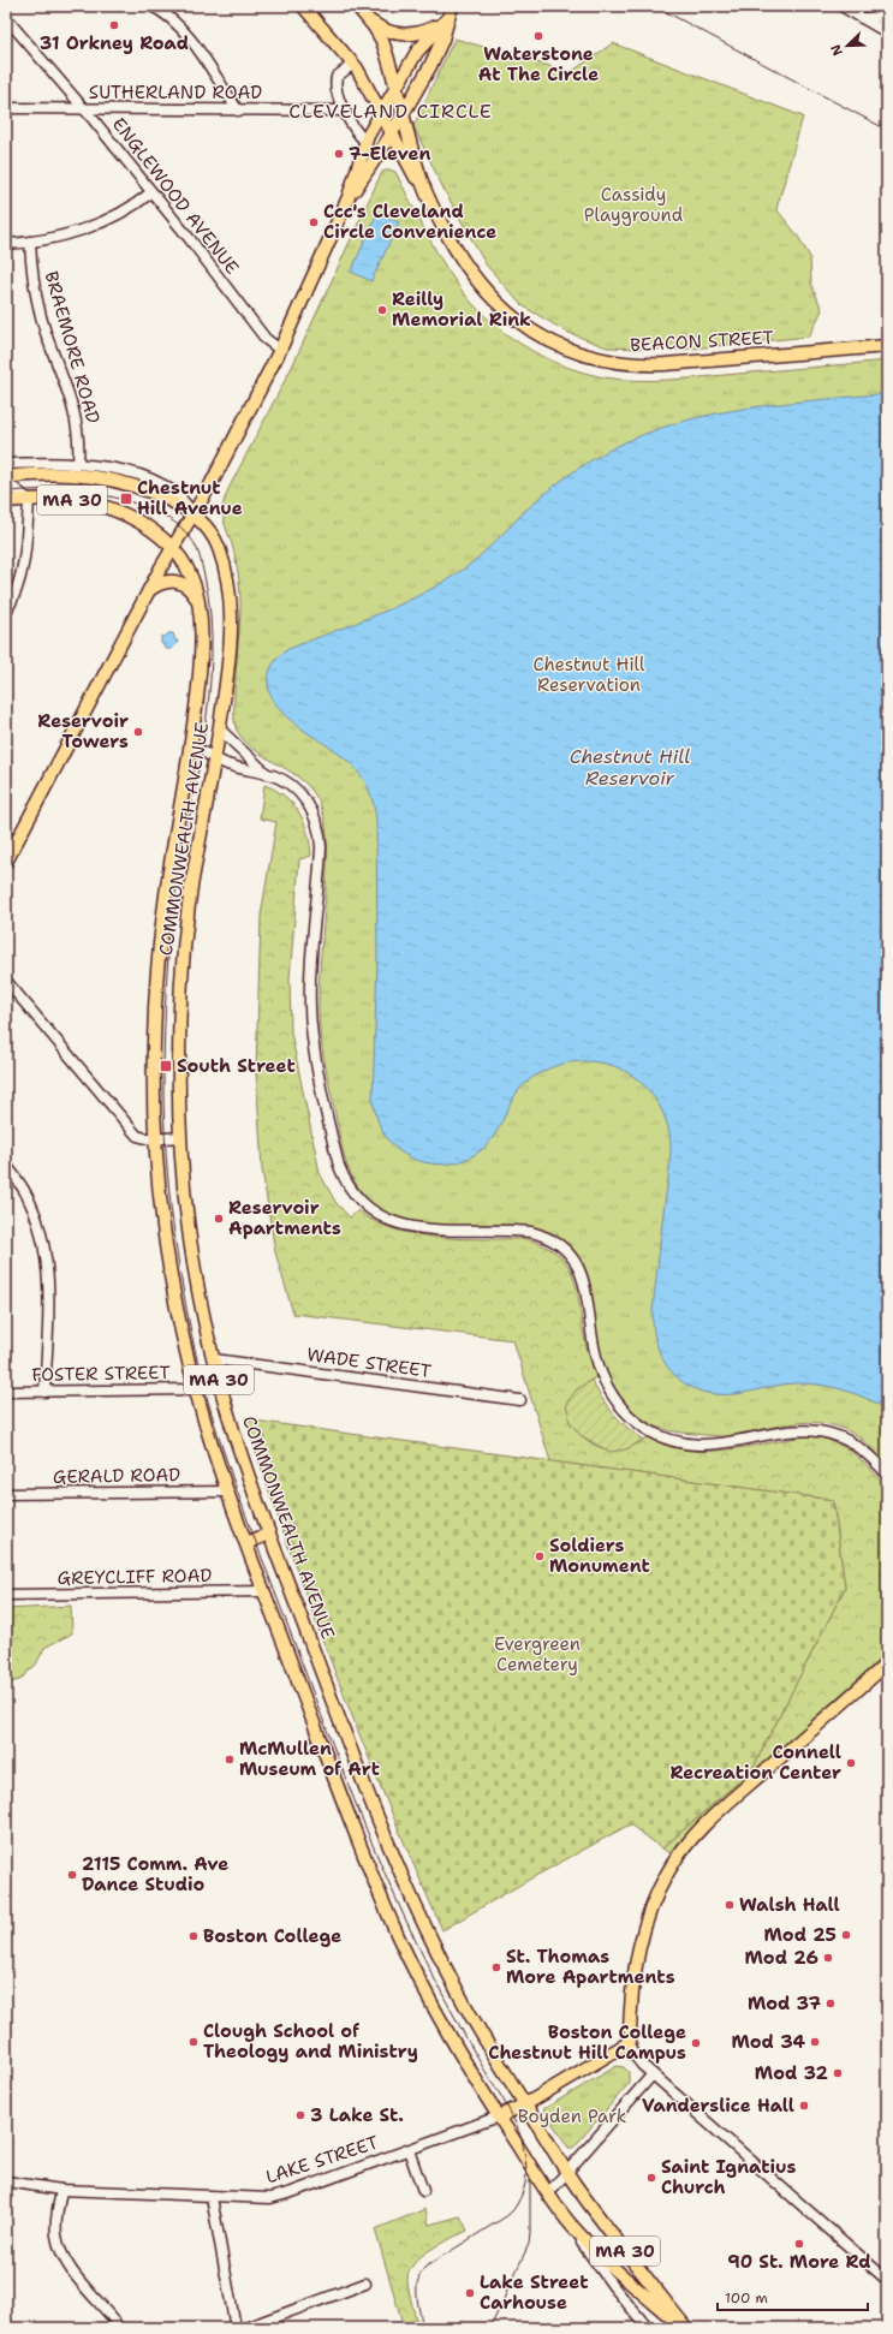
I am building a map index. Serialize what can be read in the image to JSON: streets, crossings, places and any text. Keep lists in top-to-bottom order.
{
  "streets": {
    "main road": [
      "BEACON STREET",
      "MA 30",
      "COMMONWEALTH AVENUE",
      "LAKE STREET"
    ],
    "street": [
      "SUTHERLAND ROAD",
      "ENGLEWOOD AVENUE",
      "BRAEMORE ROAD",
      "WADE STREET",
      "FOSTER STREET",
      "GERALD ROAD",
      "GREYCLIFF ROAD"
    ]
  },
  "crossings": [
    ["SUTHERLAND ROAD", "ENGLEWOOD AVENUE"],
    ["BRAEMORE ROAD", "COMMONWEALTH AVENUE"],
    ["COMMONWEALTH AVENUE", "WADE STREET"],
    ["COMMONWEALTH AVENUE", "FOSTER STREET"],
    ["COMMONWEALTH AVENUE", "GERALD ROAD"],
    ["COMMONWEALTH AVENUE", "GREYCLIFF ROAD"],
    ["COMMONWEALTH AVENUE", "LAKE STREET"]
  ],
  "districts": ["CLEVELAND CIRCLE"],
  "water": ["Chestnut Hill Reservoir"],
  "parks": [
    "Cassidy Playground",
    "Chestnut Hill Reservation",
    "Evergreen Cemetery",
    "Boyden Park"
  ],
  "places": {
    "other": [
      "31 Orkney Road",
      "Waterstone At The Circle",
      "7-Eleven",
      "Ccc's Cleveland Circle Convenience",
      "Reilly Memorial Rink",
      "Reservoir Towers",
      "Reservoir Apartments",
      "Soldiers Monument",
      "McMullen Museum of Art",
      "Connell Recreation Center",
      "2115 Comm. Ave Dance Studio",
      "Walsh Hall",
      "Mod 25",
      "Boston College",
      "Mod 26",
      "St. Thomas More Apartments",
      "Mod 37",
      "Clough School of Theology and Ministry",
      "Mod 34",
      "Boston College Chestnut Hill Campus",
      "Mod 32",
      "Vanderslice Hall",
      "3 Lake St.",
      "Saint Ignatius Church",
      "90 St. More Rd",
      "Lake Street Carhouse"
    ],
    "transit": ["Chestnut Hill Avenue", "South Street"]
  },
  "scale_bar": "100 m",
  "north": "bottom left"
}
